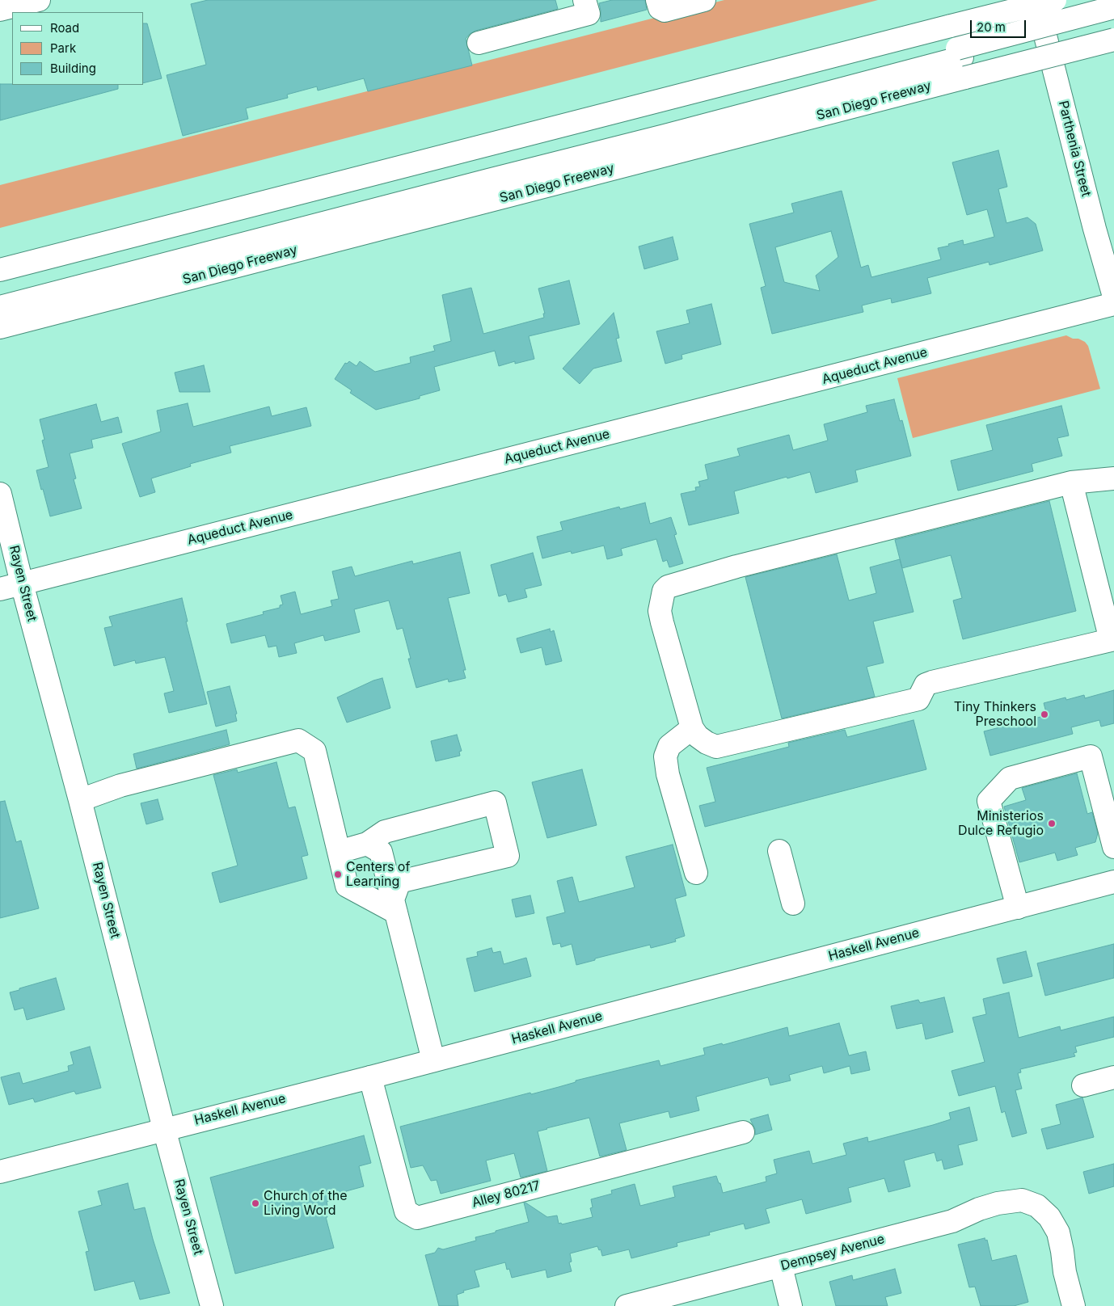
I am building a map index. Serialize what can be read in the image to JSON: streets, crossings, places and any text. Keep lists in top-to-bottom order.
{
  "streets": {
    "main road": [
      "San Diego Freeway",
      "Parthenia Street",
      "Aqueduct Avenue",
      "Rayen Street",
      "Haskell Avenue",
      "Alley 80217",
      "Dempsey Avenue"
    ]
  },
  "crossings": [
    ["Aqueduct Avenue", "Rayen Street"],
    ["Rayen Street", "Haskell Avenue"],
    ["Haskell Avenue", "Alley 80217"]
  ],
  "places": [
    "Tiny Thinkers Preschool",
    "Ministerios Dulce Refugio",
    "Centers of Learning",
    "Church of the Living Word"
  ],
  "legend": ["Road", "Park", "Building"],
  "scale_bar": "20 m"
}
